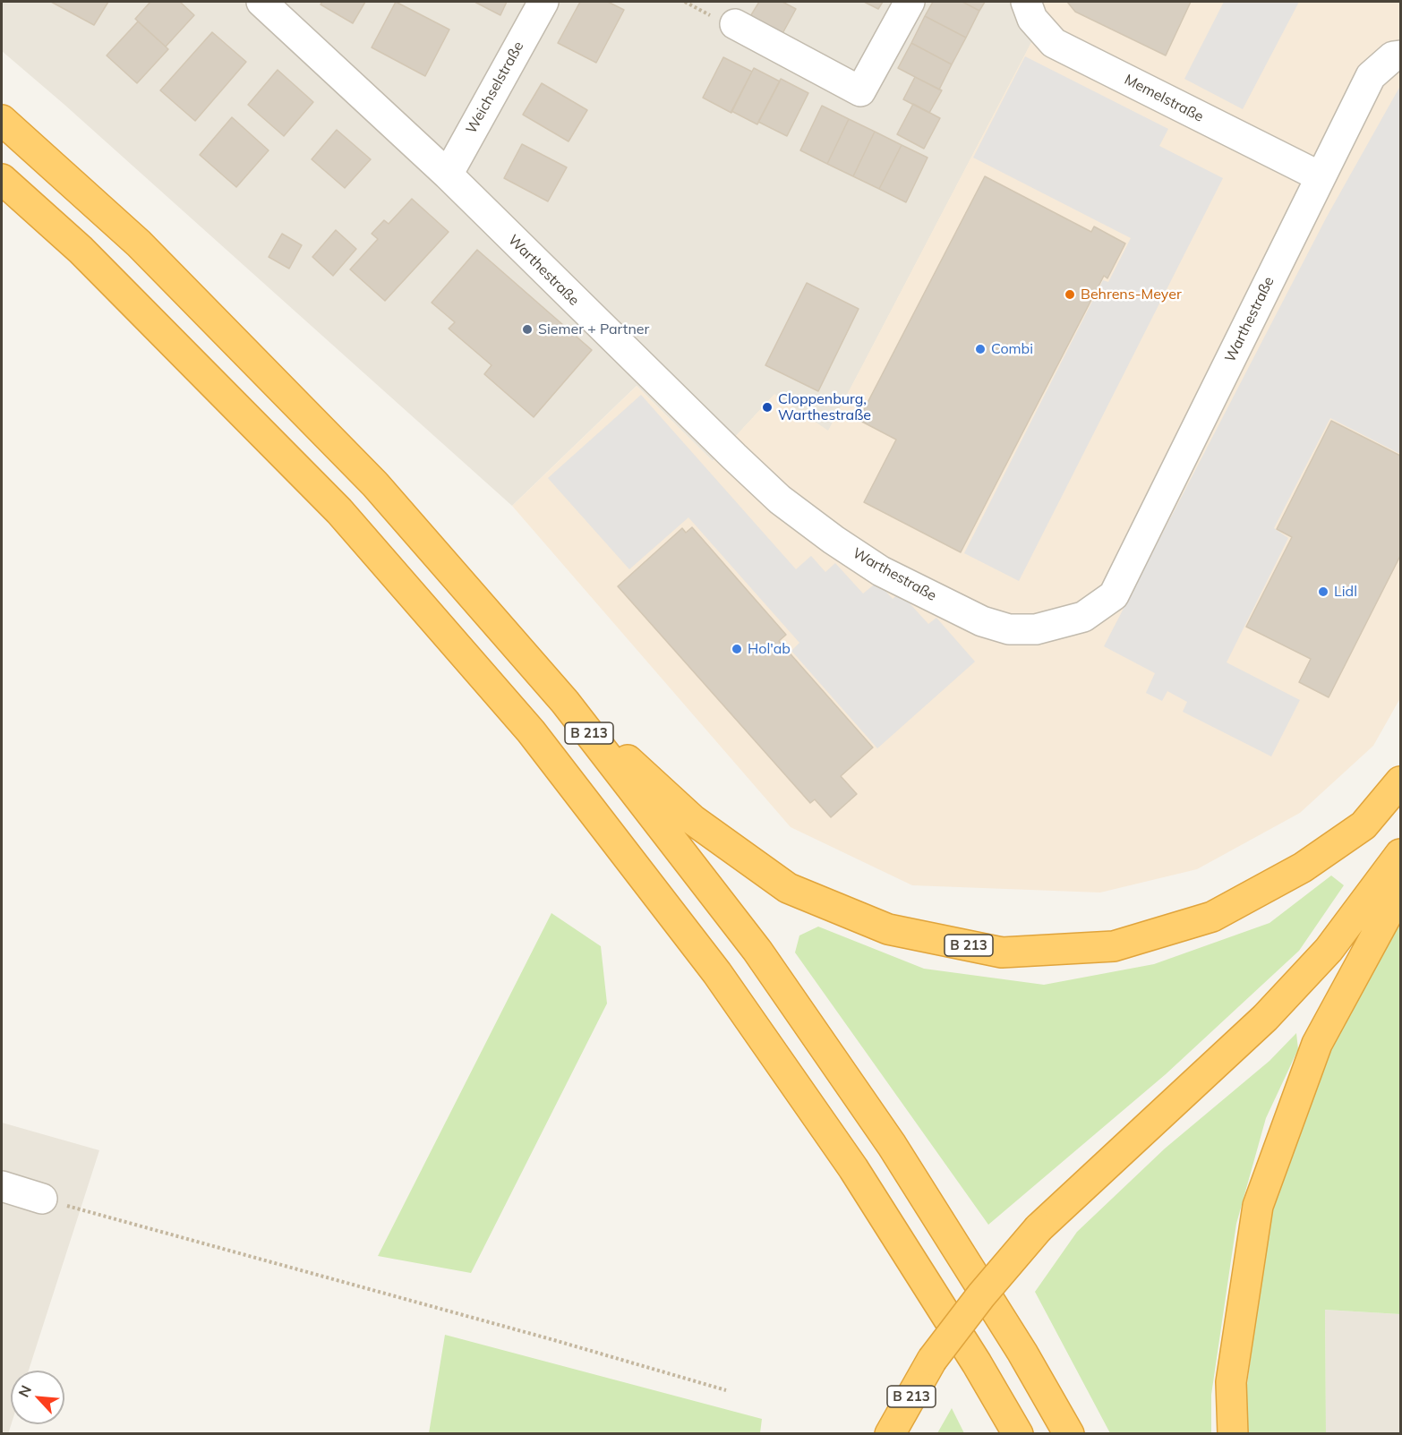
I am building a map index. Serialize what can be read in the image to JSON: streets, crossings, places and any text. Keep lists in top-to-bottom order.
{
  "streets": {
    "highway": ["B 213"],
    "street": ["Weichselstraße", "Memelstraße", "Warthestraße"]
  },
  "crossings": [
    ["Weichselstraße", "Warthestraße"],
    ["Memelstraße", "Warthestraße"]
  ],
  "places": [
    "Behrens-Meyer",
    "Siemer + Partner",
    "Combi",
    "Cloppenburg, Warthestraße",
    "Lidl",
    "Hol'ab"
  ],
  "north": "top left"
}
